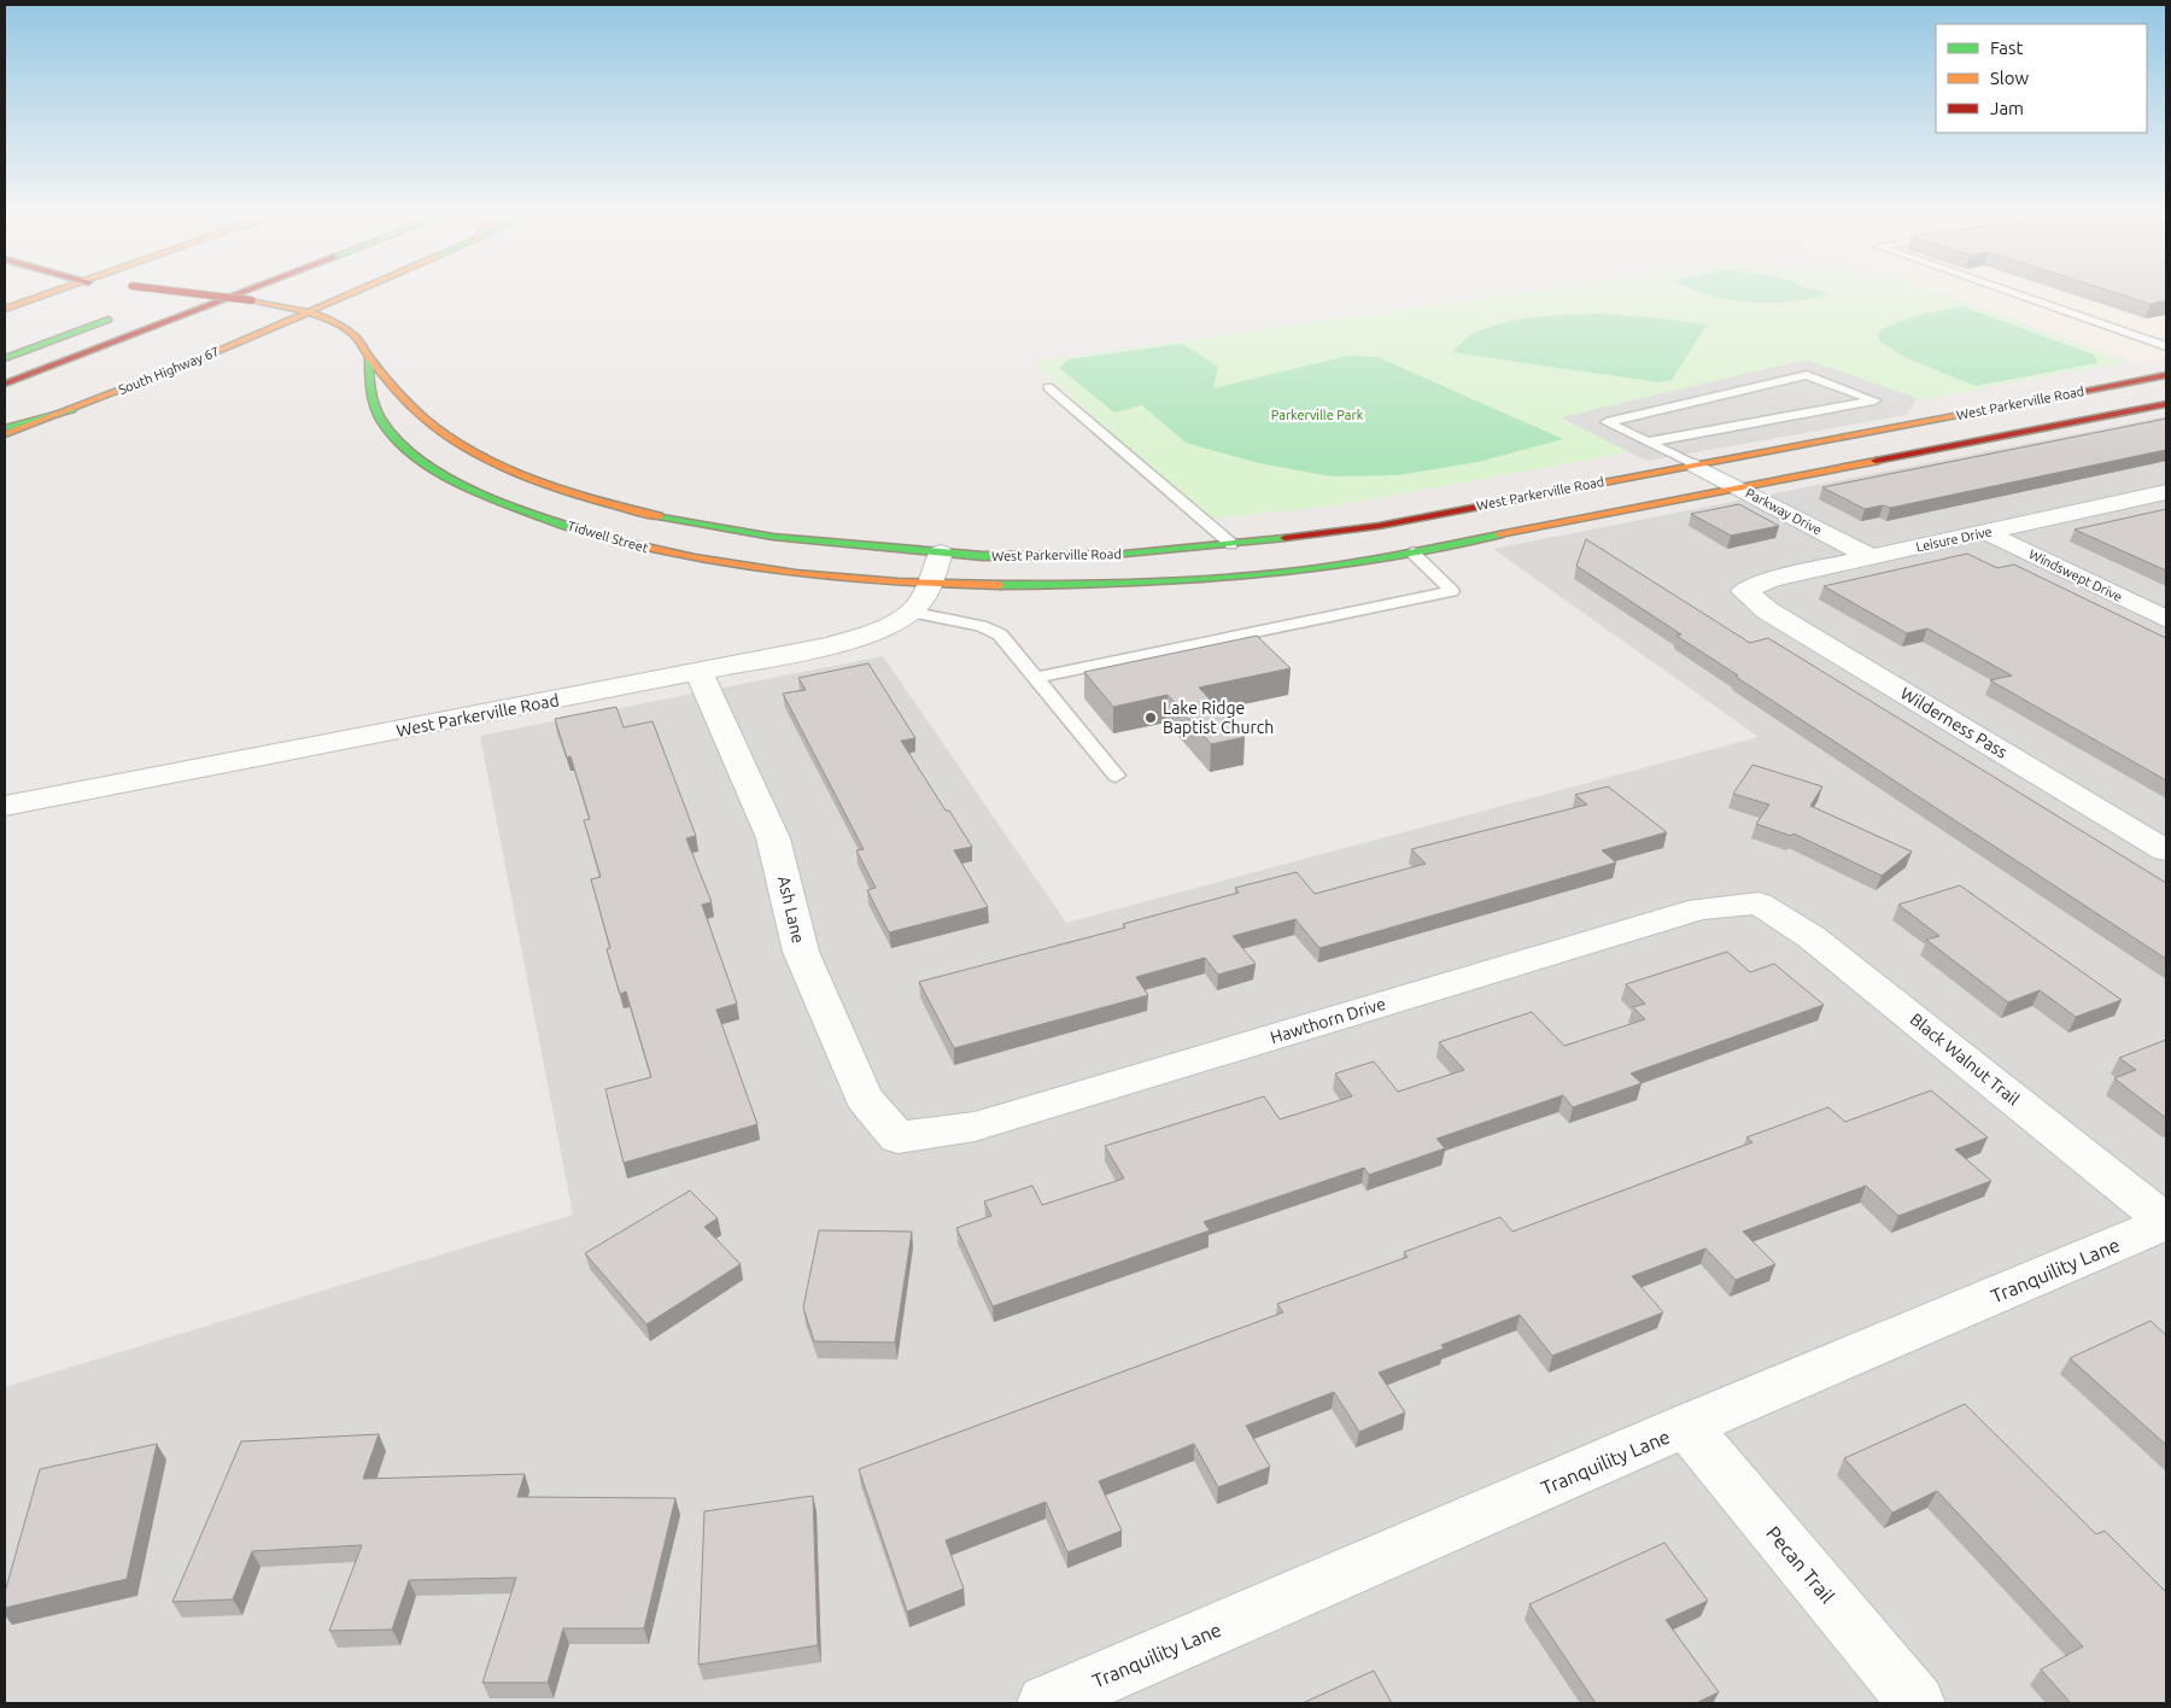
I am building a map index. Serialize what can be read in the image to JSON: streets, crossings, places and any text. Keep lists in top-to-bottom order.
{
  "streets": {
    "main road": ["South Highway 67", "West Parkerville Road", "Tidwell Street"],
    "street": [
      "Parkway Drive",
      "Leisure Drive",
      "Windswept Drive",
      "Wilderness Pass",
      "Ash Lane",
      "Hawthorn Drive",
      "Black Walnut Trail",
      "Tranquility Lane",
      "Pecan Trail"
    ]
  },
  "crossings": [
    ["South Highway 67", "Tidwell Street"],
    ["West Parkerville Road", "Parkway Drive"],
    ["West Parkerville Road", "Tidwell Street"],
    ["West Parkerville Road", "Ash Lane"],
    ["Parkway Drive", "Leisure Drive"],
    ["Leisure Drive", "Windswept Drive"],
    ["Leisure Drive", "Wilderness Pass"],
    ["Ash Lane", "Hawthorn Drive"],
    ["Hawthorn Drive", "Black Walnut Trail"],
    ["Black Walnut Trail", "Tranquility Lane"],
    ["Tranquility Lane", "Pecan Trail"]
  ],
  "parks": ["Parkerville Park"],
  "places": ["Lake Ridge Baptist Church"],
  "legend": ["Fast", "Slow", "Jam"]
}
